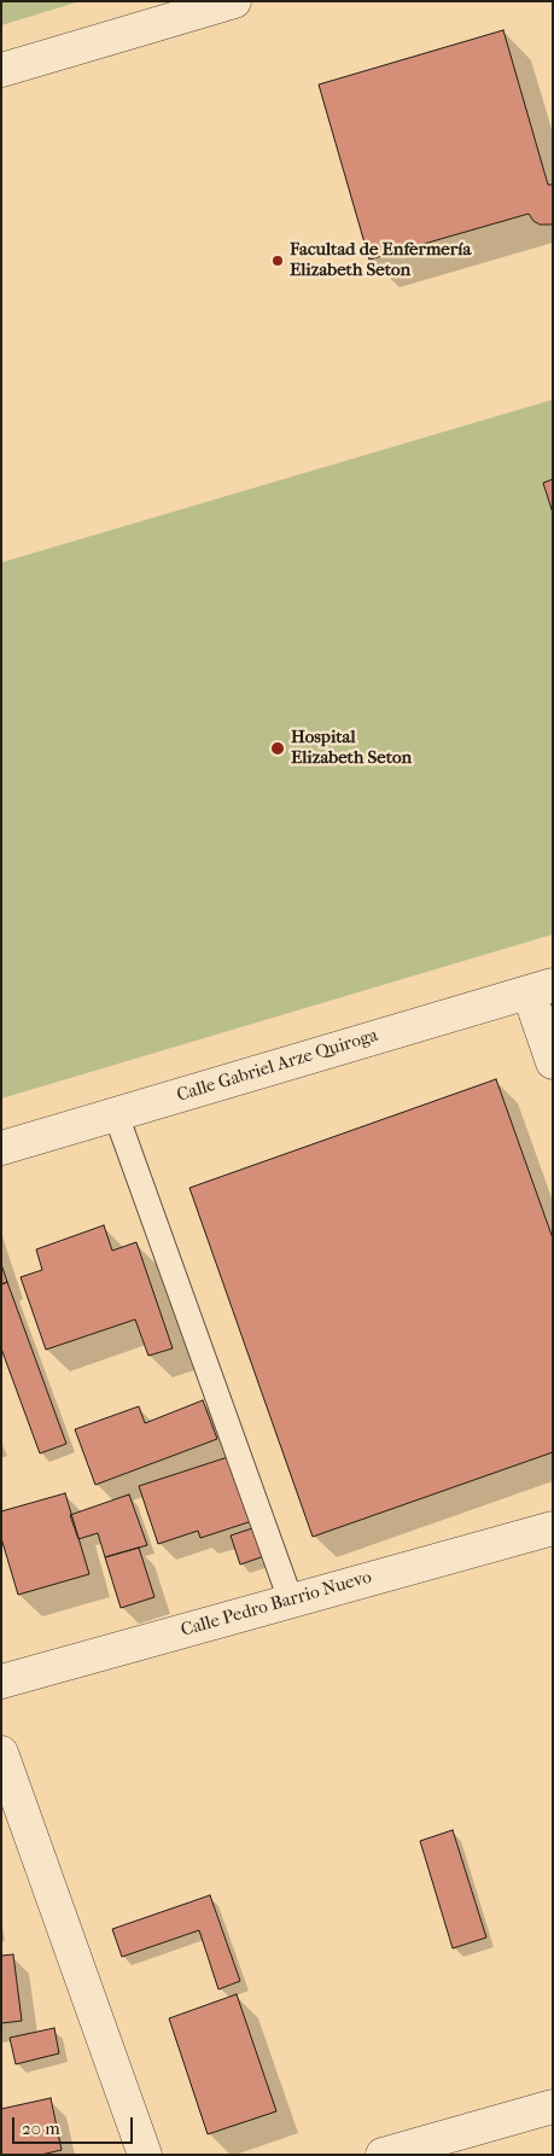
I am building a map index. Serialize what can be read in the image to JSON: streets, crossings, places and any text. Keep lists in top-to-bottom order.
{
  "streets": {
    "street": ["Calle Gabriel Arze Quiroga", "Calle Pedro Barrio Nuevo"]
  },
  "places": ["Facultad de Enfermería Elizabeth Seton", "Hospital Elizabeth Seton"],
  "scale_bar": "20 m"
}
